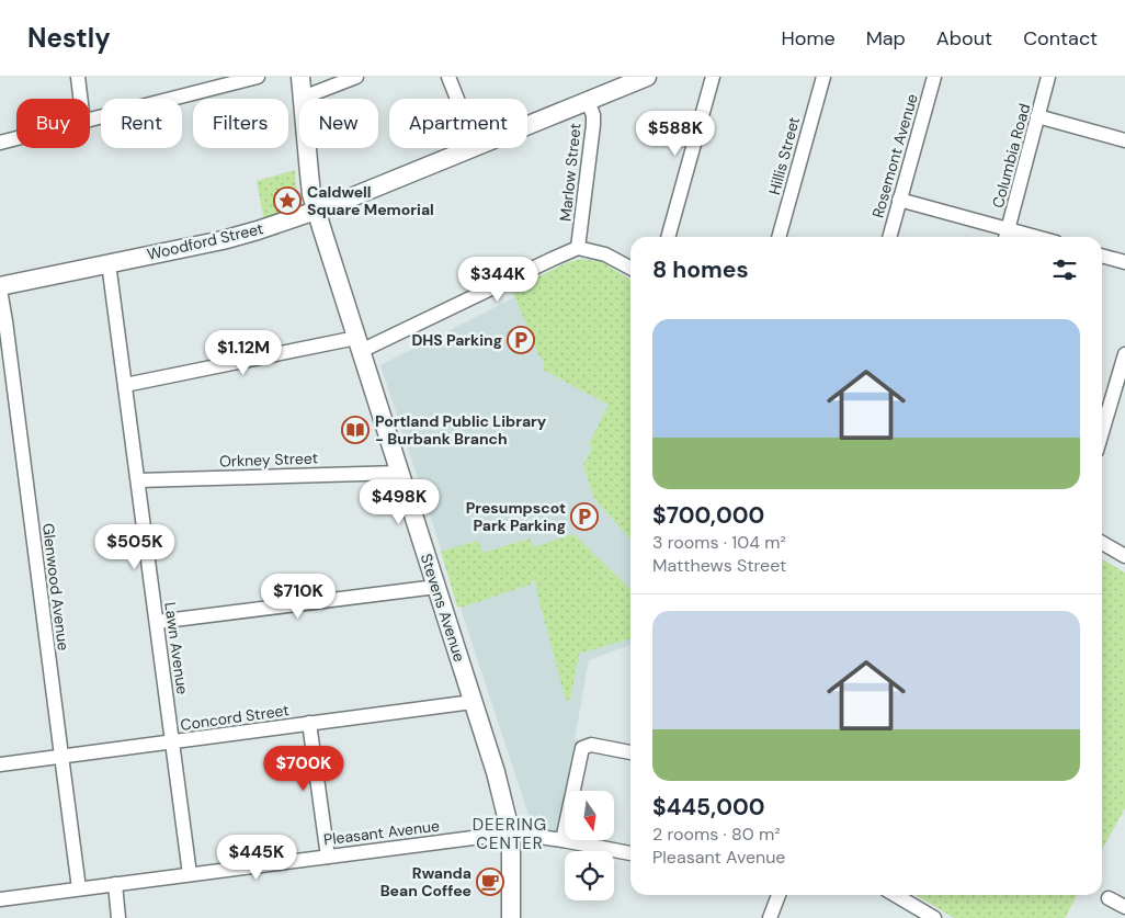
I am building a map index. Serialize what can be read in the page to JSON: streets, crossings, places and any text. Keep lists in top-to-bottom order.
{
  "streets": {
    "main road": ["Woodford Street", "Stevens Avenue"],
    "street": [
      "Hillis Street",
      "Rosemont Avenue",
      "Columbia Road",
      "Marlow Street",
      "Orkney Street",
      "Glenwood Avenue",
      "Lawn Avenue",
      "Concord Street",
      "Pleasant Avenue"
    ]
  },
  "crossings": [
    ["Marlow Street", "Woodford Street"],
    ["Woodford Street", "Glenwood Avenue"],
    ["Woodford Street", "Stevens Avenue"],
    ["Woodford Street", "Lawn Avenue"],
    ["Orkney Street", "Stevens Avenue"],
    ["Orkney Street", "Lawn Avenue"],
    ["Glenwood Avenue", "Concord Street"],
    ["Glenwood Avenue", "Pleasant Avenue"],
    ["Stevens Avenue", "Concord Street"],
    ["Stevens Avenue", "Pleasant Avenue"],
    ["Lawn Avenue", "Concord Street"],
    ["Lawn Avenue", "Pleasant Avenue"]
  ],
  "districts": ["DEERING CENTER"],
  "places": {
    "place": ["Caldwell Square Memorial"],
    "parking": ["DHS Parking", "Presumpscot Park Parking"],
    "library": ["Portland Public Library - Burbank Branch"],
    "cafe": ["Rwanda Bean Coffee"]
  },
  "north": "bottom",
  "page": {
    "header": "Nestly",
    "nav": [
      "Home",
      "Map",
      "About",
      "Contact"
    ],
    "chip": [
      "Buy",
      "Rent",
      "Filters",
      "New",
      "Apartment"
    ],
    "price": [
      "$588K",
      "$344K",
      "$1.12M",
      "$498K",
      "$505K",
      "$710K",
      "$700K",
      "$445K"
    ],
    "heading": "8 homes",
    "list": [
      {
        "name": "$700,000",
        "note": "3 rooms · 104 m² · Matthews Street"
      },
      {
        "name": "$445,000",
        "note": "2 rooms · 80 m² · Pleasant Avenue"
      }
    ]
  }
}
